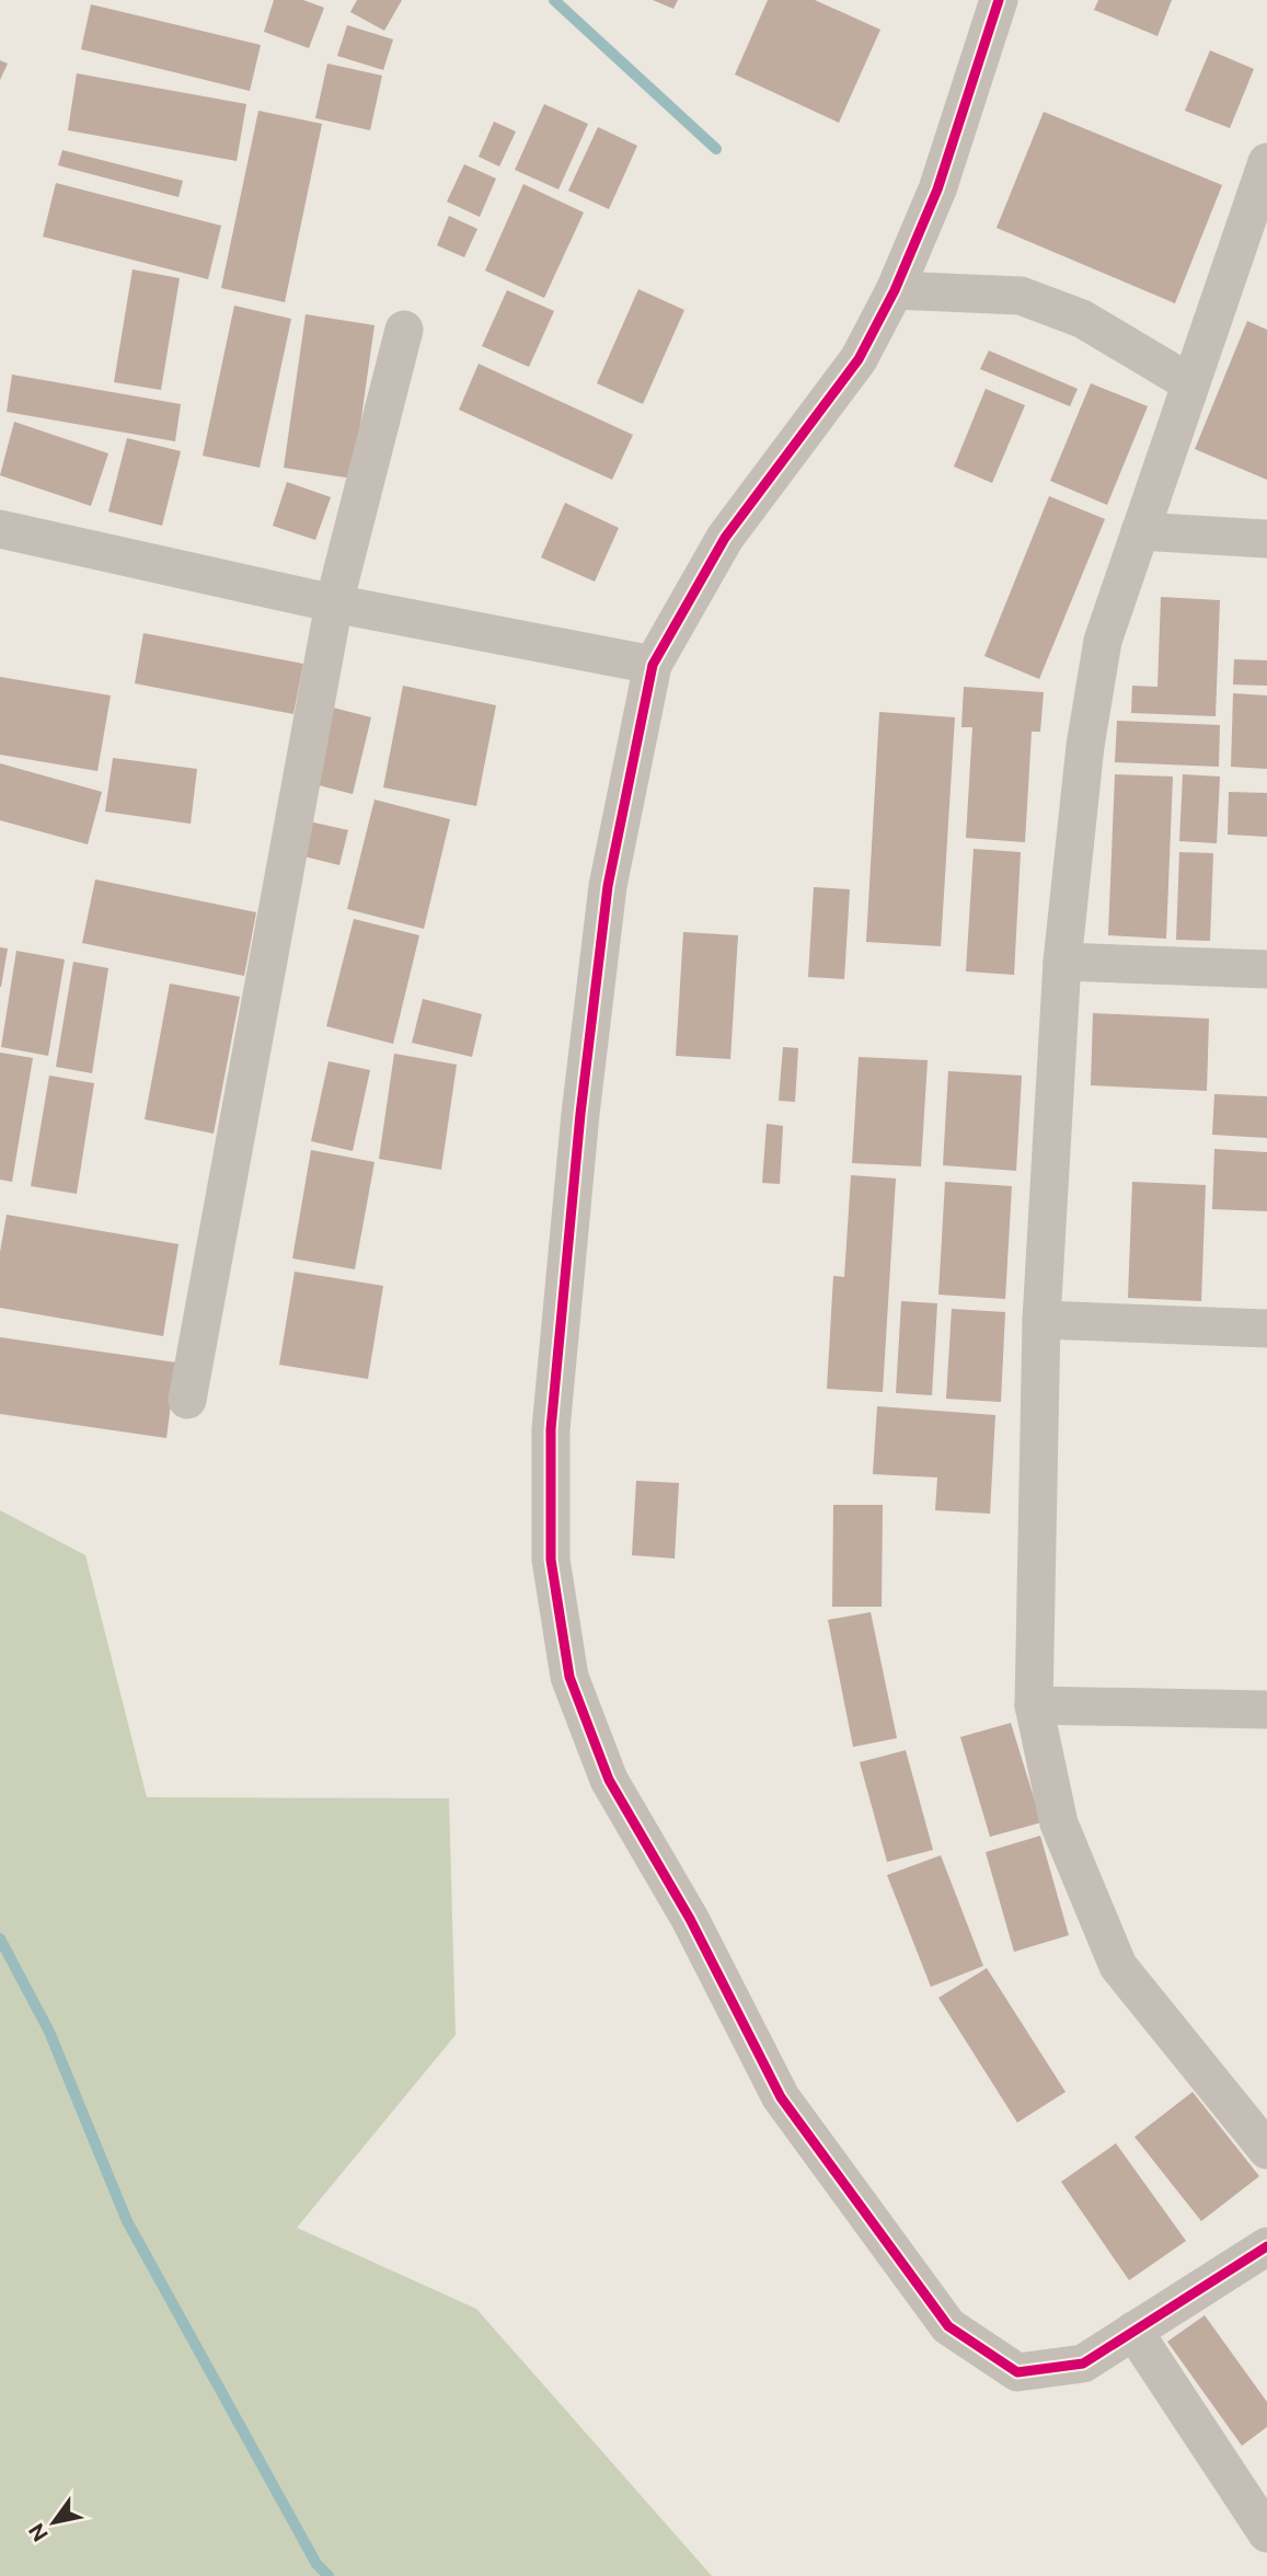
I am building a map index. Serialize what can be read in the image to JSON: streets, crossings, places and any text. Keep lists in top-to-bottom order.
{
  "north": "bottom left"
}
